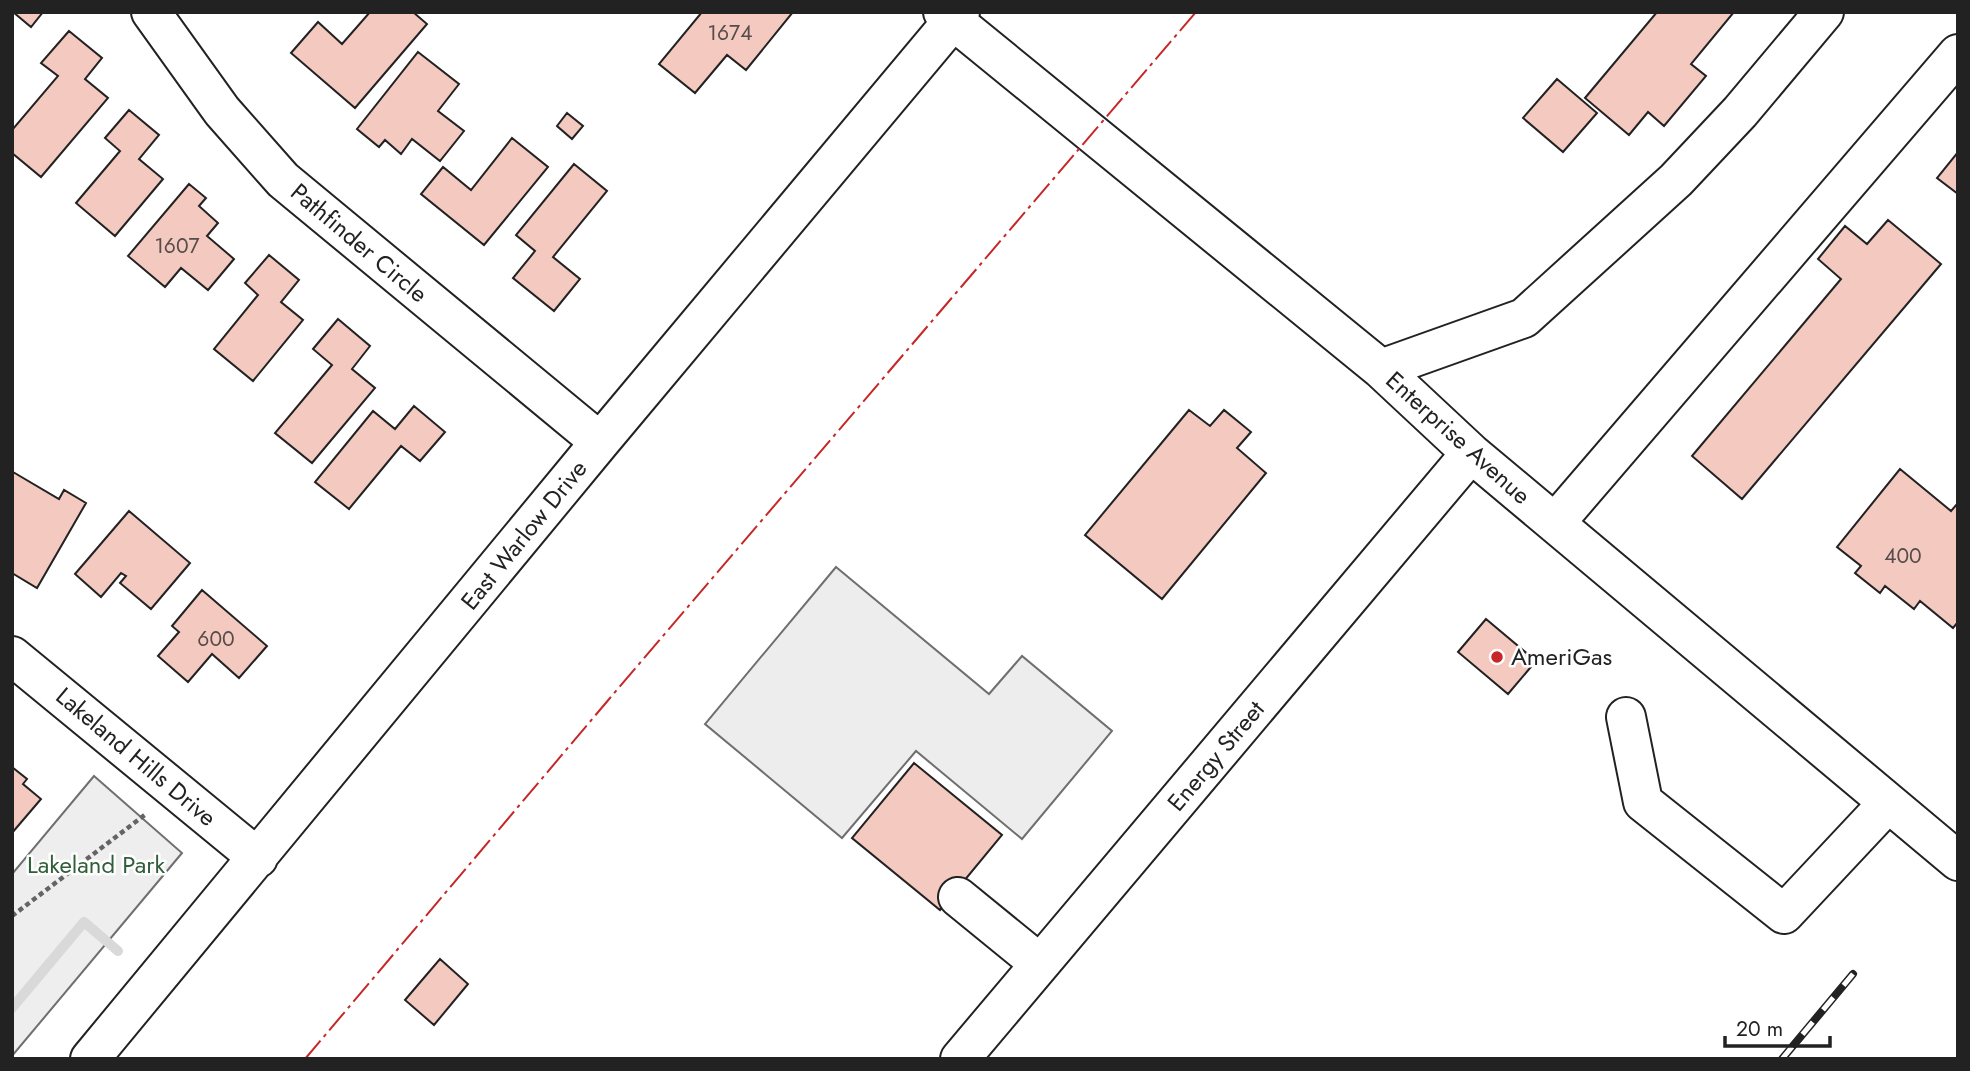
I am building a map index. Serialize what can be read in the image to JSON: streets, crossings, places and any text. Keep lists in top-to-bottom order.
{
  "streets": {
    "street": [
      "Pathfinder Circle",
      "Enterprise Avenue",
      "East Warlow Drive",
      "Energy Street",
      "Lakeland Hills Drive"
    ]
  },
  "crossings": [
    ["Pathfinder Circle", "East Warlow Drive"],
    ["Enterprise Avenue", "East Warlow Drive"],
    ["Enterprise Avenue", "Energy Street"],
    ["East Warlow Drive", "Lakeland Hills Drive"]
  ],
  "parks": ["Lakeland Park"],
  "places": ["AmeriGas"],
  "house_numbers": [
    "1674",
    "1607",
    "400",
    "600"
  ],
  "scale_bar": "20 m"
}
